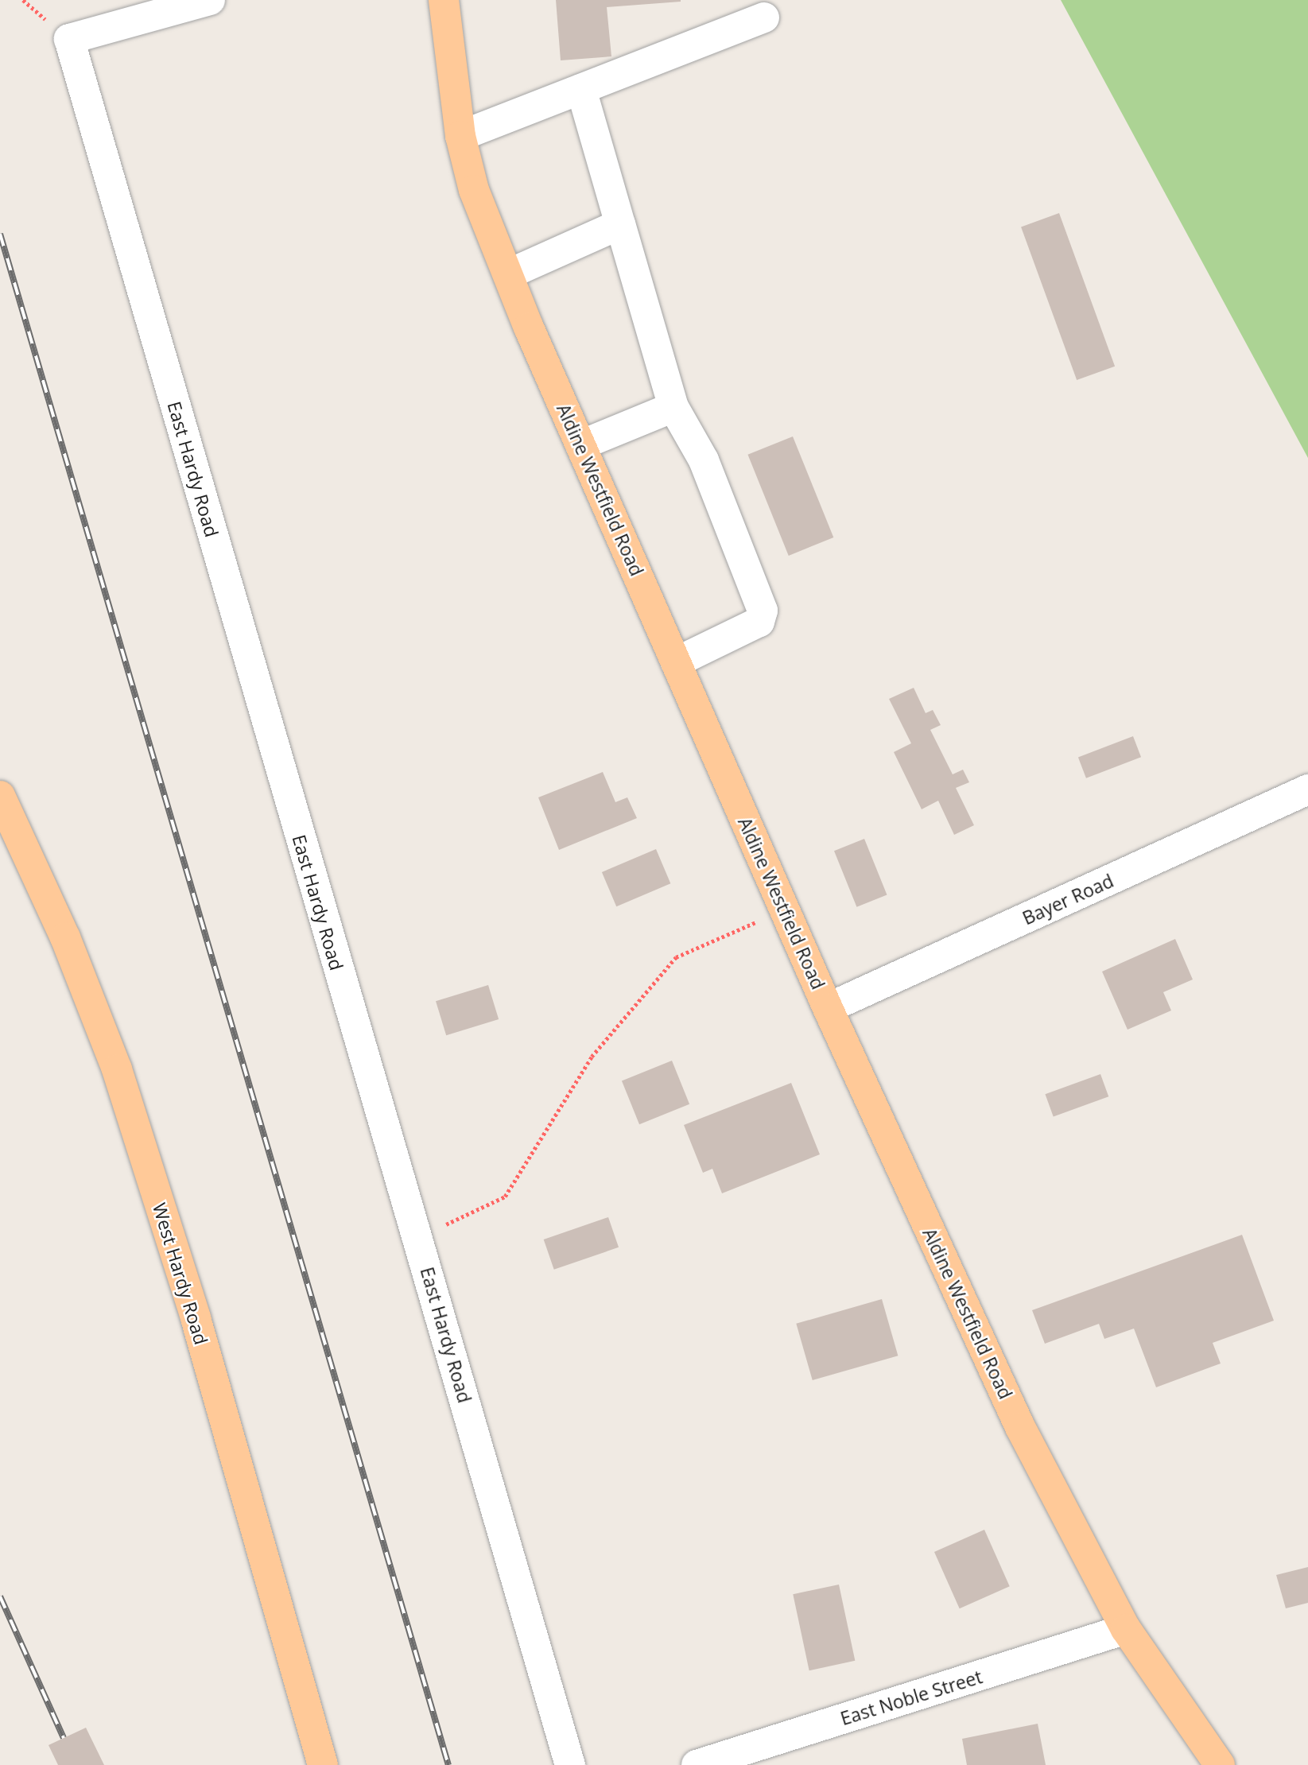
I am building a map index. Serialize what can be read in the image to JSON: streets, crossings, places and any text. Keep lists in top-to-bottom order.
{
  "streets": {
    "main road": ["Aldine Westfield Road", "West Hardy Road"],
    "street": ["East Hardy Road", "Bayer Road", "East Noble Street"]
  },
  "crossings": [
    ["Aldine Westfield Road", "Bayer Road"],
    ["Aldine Westfield Road", "East Noble Street"]
  ]
}
